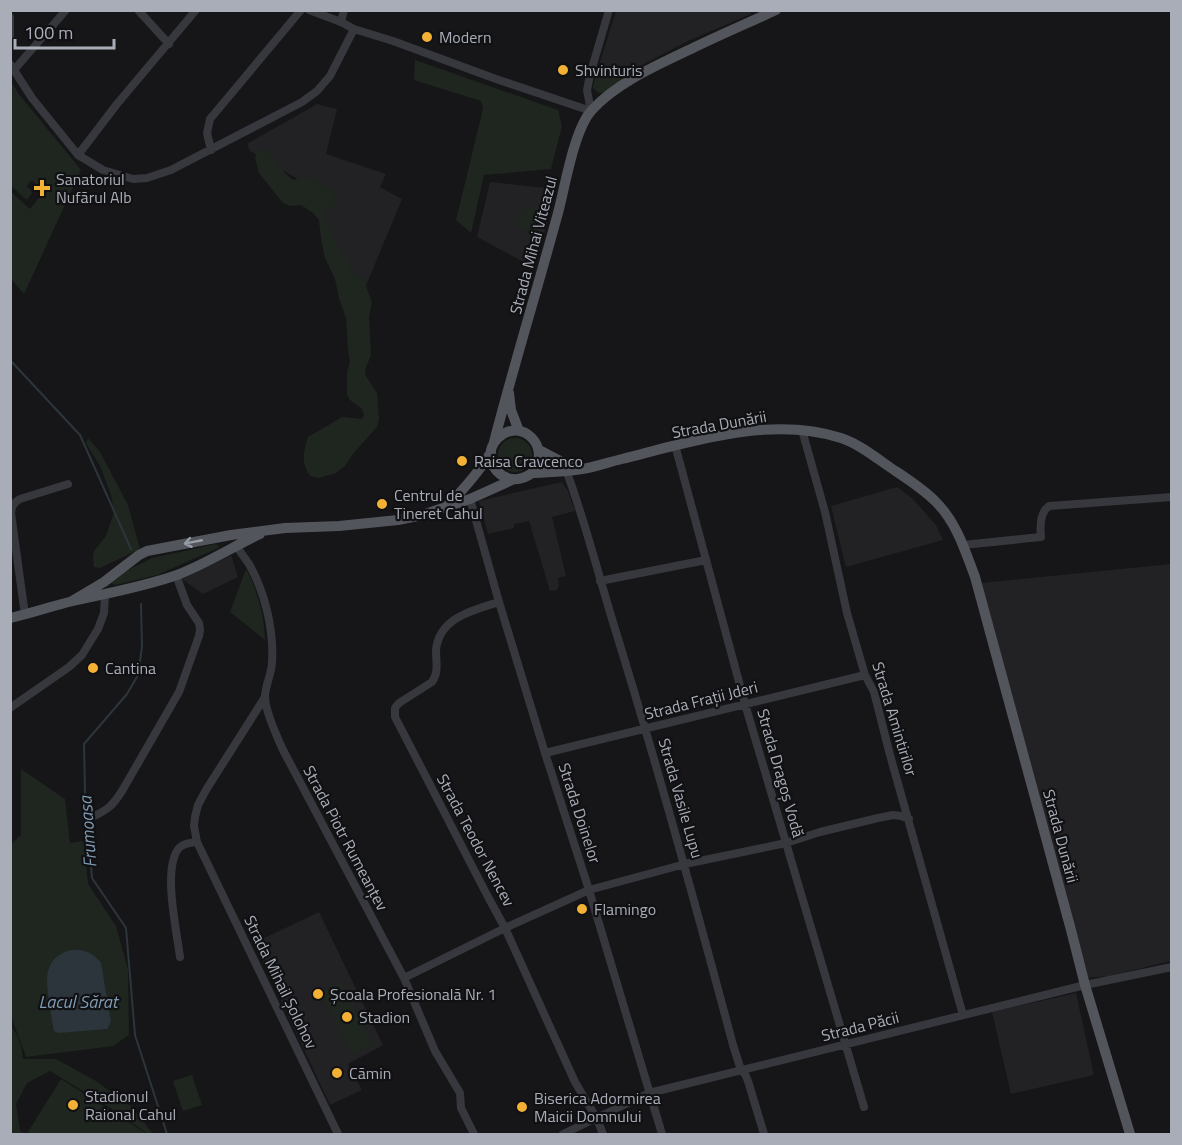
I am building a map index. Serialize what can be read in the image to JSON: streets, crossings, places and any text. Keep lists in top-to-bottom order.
{
  "streets": {
    "main road": ["Strada Mihai Viteazul", "Strada Dunării"],
    "street": [
      "Strada Frații Jderi",
      "Strada Amintirilor",
      "Strada Dragoș Vodă",
      "Strada Vasile Lupu",
      "Strada Doinelor",
      "Strada Piotr Rumeanțev",
      "Strada Teodor Nencev",
      "Strada Mihail Șolohov",
      "Strada Păcii"
    ]
  },
  "crossings": [
    ["Strada Mihai Viteazul", "Strada Dunării"],
    ["Strada Dunării", "Strada Amintirilor"],
    ["Strada Dunării", "Strada Dragoș Vodă"],
    ["Strada Dunării", "Strada Vasile Lupu"],
    ["Strada Dunării", "Strada Păcii"],
    ["Strada Frații Jderi", "Strada Amintirilor"],
    ["Strada Frații Jderi", "Strada Dragoș Vodă"],
    ["Strada Frații Jderi", "Strada Vasile Lupu"],
    ["Strada Frații Jderi", "Strada Doinelor"],
    ["Strada Amintirilor", "Strada Păcii"],
    ["Strada Dragoș Vodă", "Strada Păcii"],
    ["Strada Vasile Lupu", "Strada Păcii"],
    ["Strada Doinelor", "Strada Teodor Nencev"],
    ["Strada Doinelor", "Strada Păcii"],
    ["Strada Piotr Rumeanțev", "Strada Mihail Șolohov"],
    ["Strada Teodor Nencev", "Strada Păcii"]
  ],
  "water": ["Frumoasa", "Lacul Sărat"],
  "places": {
    "other": [
      "Modern",
      "Shvinturis",
      "Raisa Cravcenco",
      "Centrul de Tineret Cahul",
      "Cantina",
      "Flamingo",
      "Școala Profesională Nr. 1",
      "Stadion",
      "Cămin",
      "Stadionul Raional Cahul",
      "Biserica Adormirea Maicii Domnului"
    ],
    "health": ["Sanatoriul Nufărul Alb"]
  },
  "scale_bar": "100 m"
}
